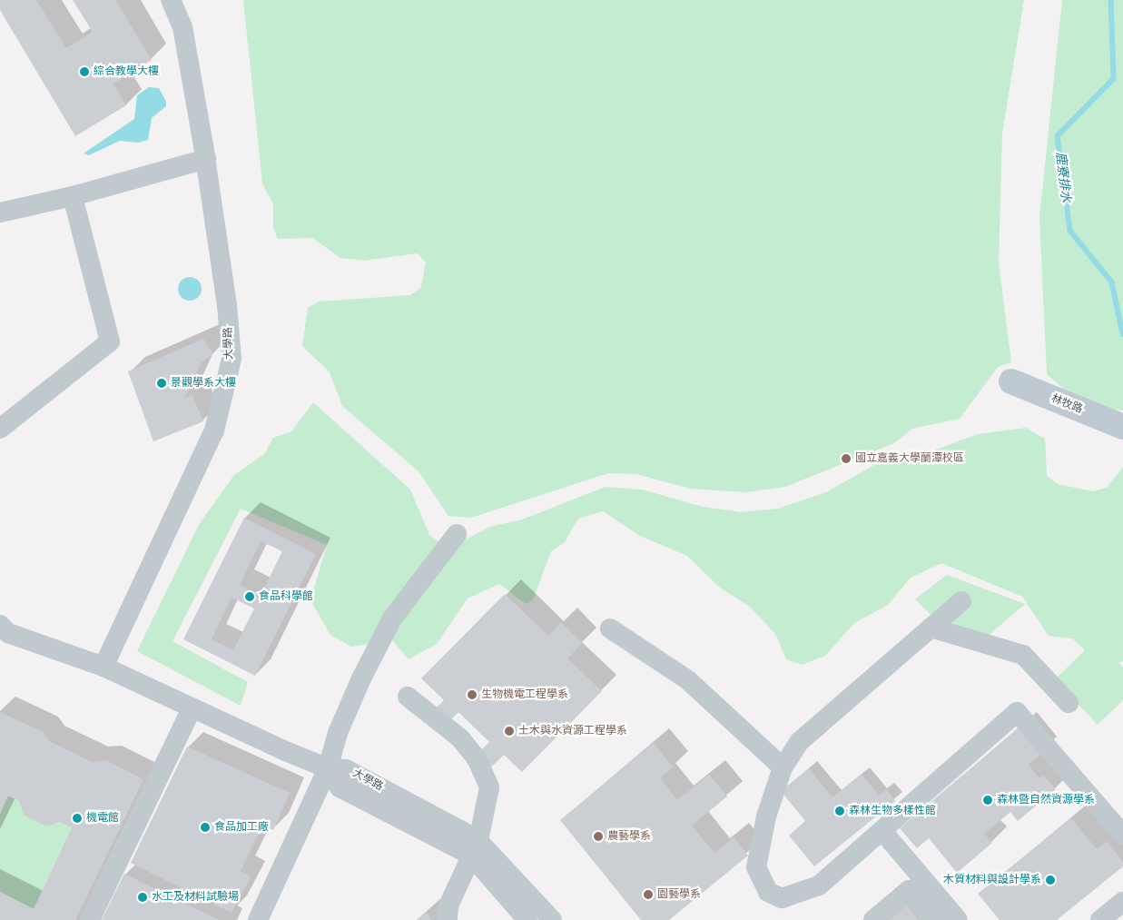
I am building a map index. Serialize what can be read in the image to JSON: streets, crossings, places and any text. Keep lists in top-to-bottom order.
{
  "streets": {
    "street": ["大學路", "林牧路"]
  },
  "water": ["鹿寮排水"],
  "places": [
    "綜合教學大樓",
    "景觀學系大樓",
    "國立嘉義大學蘭潭校區",
    "食品科學館",
    "生物機電工程學系",
    "土木與水資源工程學系",
    "森林暨自然資源學系",
    "森林生物多樣性館",
    "機電館",
    "食品加工廠",
    "農藝學系",
    "木質材料與設計學系",
    "園藝學系",
    "水工及材料試驗場"
  ]
}
